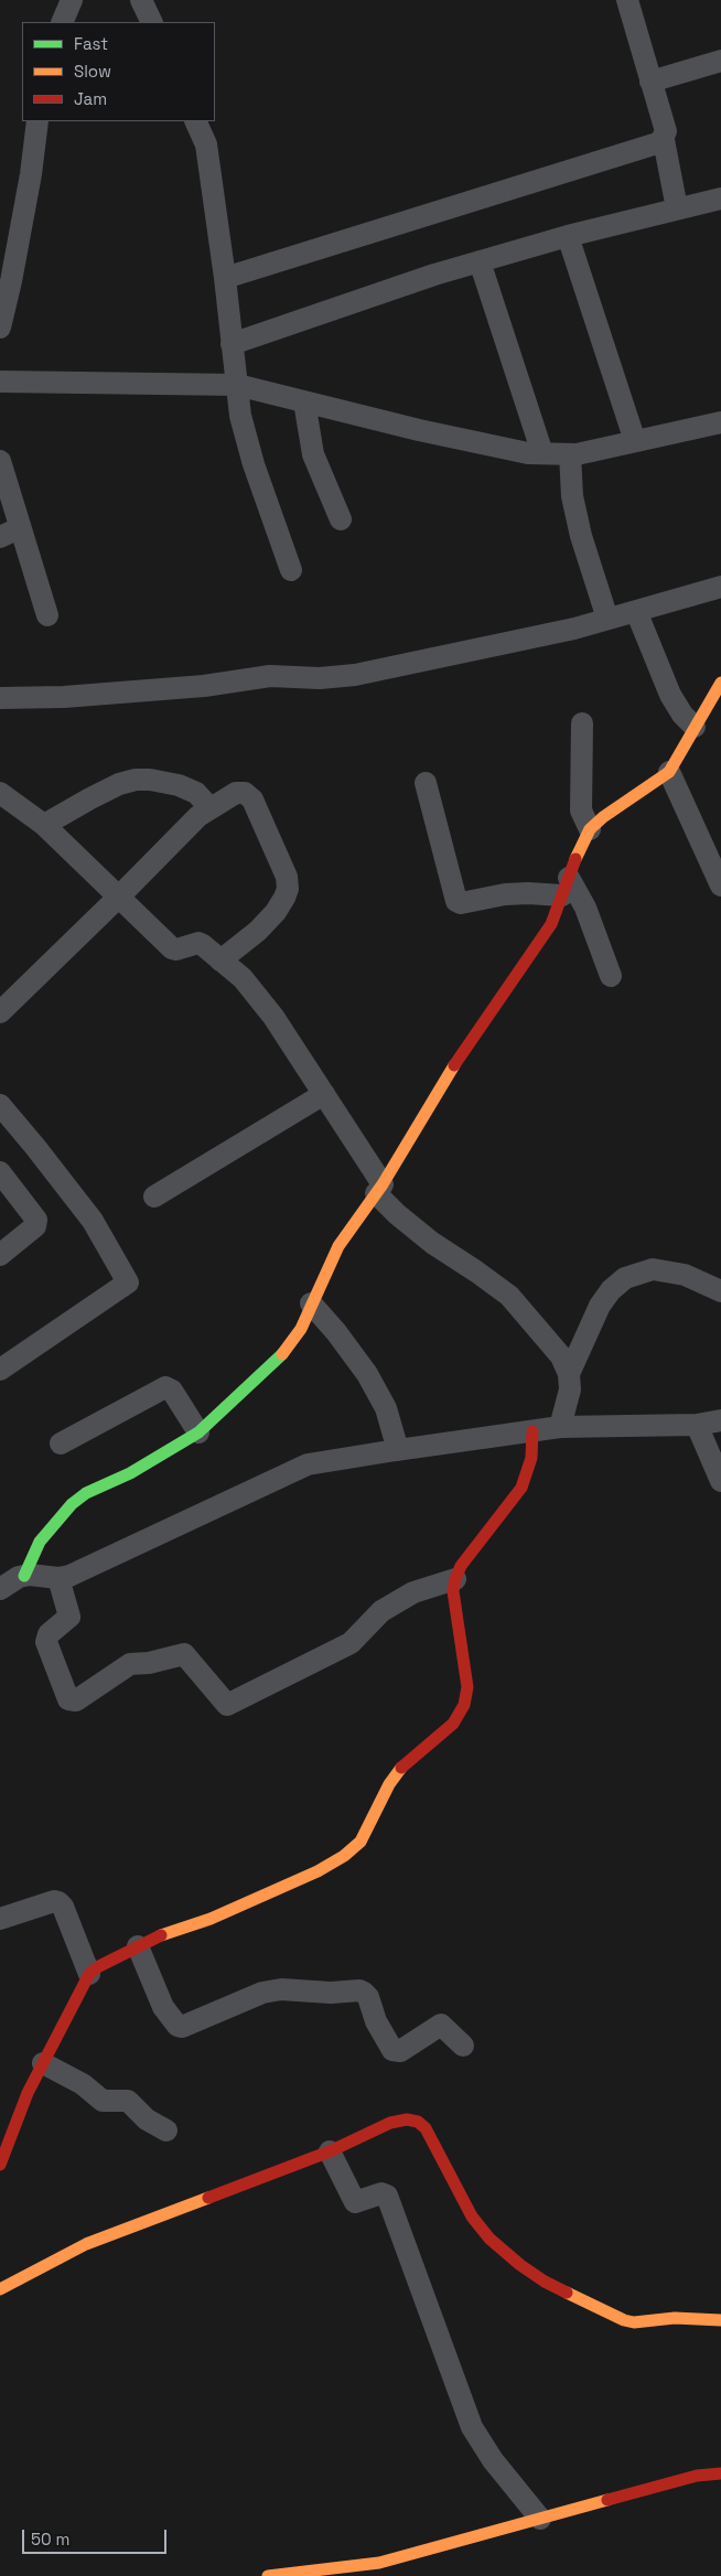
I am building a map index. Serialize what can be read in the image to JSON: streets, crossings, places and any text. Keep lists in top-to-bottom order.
{
  "legend": ["Fast", "Slow", "Jam"],
  "scale_bar": "50 m"
}
